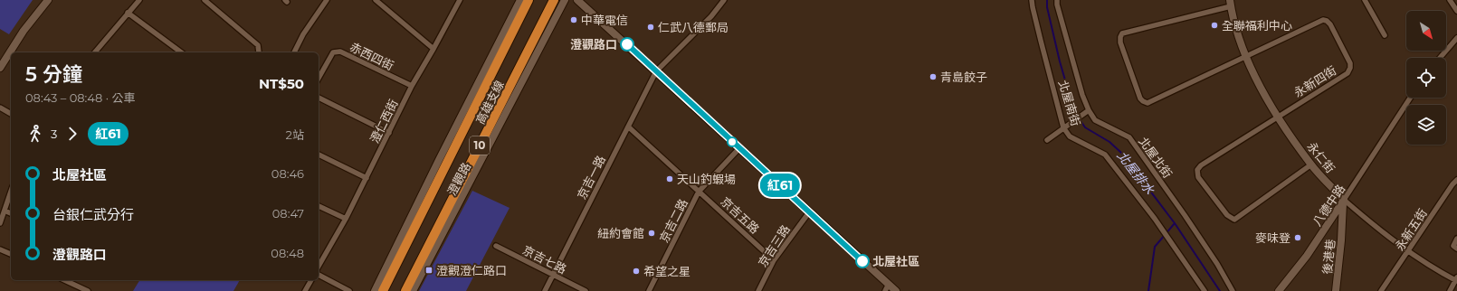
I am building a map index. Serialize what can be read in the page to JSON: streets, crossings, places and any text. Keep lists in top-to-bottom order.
{
  "streets": {
    "highway": ["高雄支線", "10"],
    "street": [
      "赤西四街",
      "永新四街",
      "北屋南街",
      "澄仁西街",
      "北屋北街",
      "永仁街",
      "京吉一路",
      "澄觀路",
      "八德中路",
      "京吉五路",
      "京吉二路",
      "永新五街",
      "京吉三路",
      "後港巷",
      "京吉七路"
    ]
  },
  "crossings": [
    ["赤西四街", "澄仁西街"],
    ["永新四街", "永仁街"],
    ["永仁街", "八德中路"],
    ["永仁街", "永新五街"],
    ["永仁街", "後港巷"],
    ["京吉一路", "京吉五路"],
    ["京吉一路", "京吉七路"],
    ["八德中路", "後港巷"],
    ["京吉五路", "京吉二路"],
    ["京吉五路", "京吉三路"]
  ],
  "water": ["北屋排水"],
  "places": {
    "other": [
      "中華電信",
      "全聯福利中心",
      "仁武八德郵局",
      "澄觀路口",
      "青島餃子",
      "天山釣蝦場",
      "紐約會館",
      "麥味登",
      "北屋社區",
      "希望之星"
    ],
    "transit": ["澄觀澄仁路口"]
  },
  "lines": ["bus line 紅61"],
  "north": "bottom right",
  "page": {
    "on_map": "紅61",
    "heading": ["5 分鐘", "08:43 – 08:48 · 公車", "NT$50"],
    "legs": ["3", "紅61", "2站"],
    "list": [
      {
        "name": "北屋社區",
        "value": "08:46"
      },
      {
        "name": "台銀仁武分行",
        "value": "08:47"
      },
      {
        "name": "澄觀路口",
        "value": "08:48"
      }
    ]
  }
}
